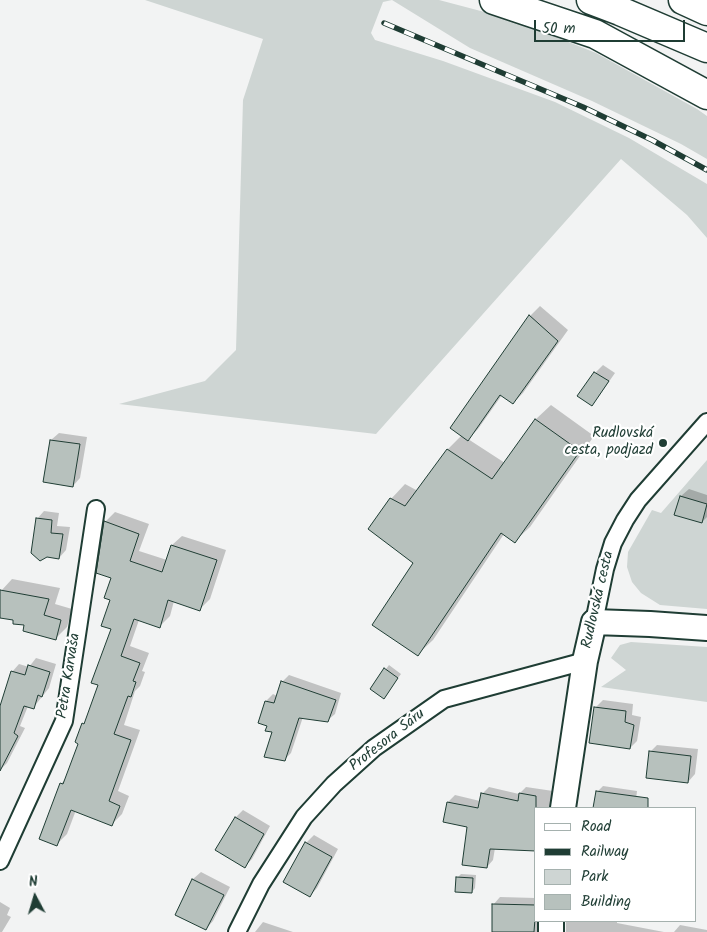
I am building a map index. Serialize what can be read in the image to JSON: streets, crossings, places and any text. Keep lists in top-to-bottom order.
{
  "streets": {
    "street": ["Rudlovská cesta", "Petra Karvaša", "Profesora Sáru"]
  },
  "crossings": [
    ["Rudlovská cesta", "Profesora Sáru"]
  ],
  "places": ["Rudlovská cesta, podjazd"],
  "legend": [
    "Road",
    "Railway",
    "Park",
    "Building"
  ],
  "scale_bar": "50 m",
  "north": "top"
}
